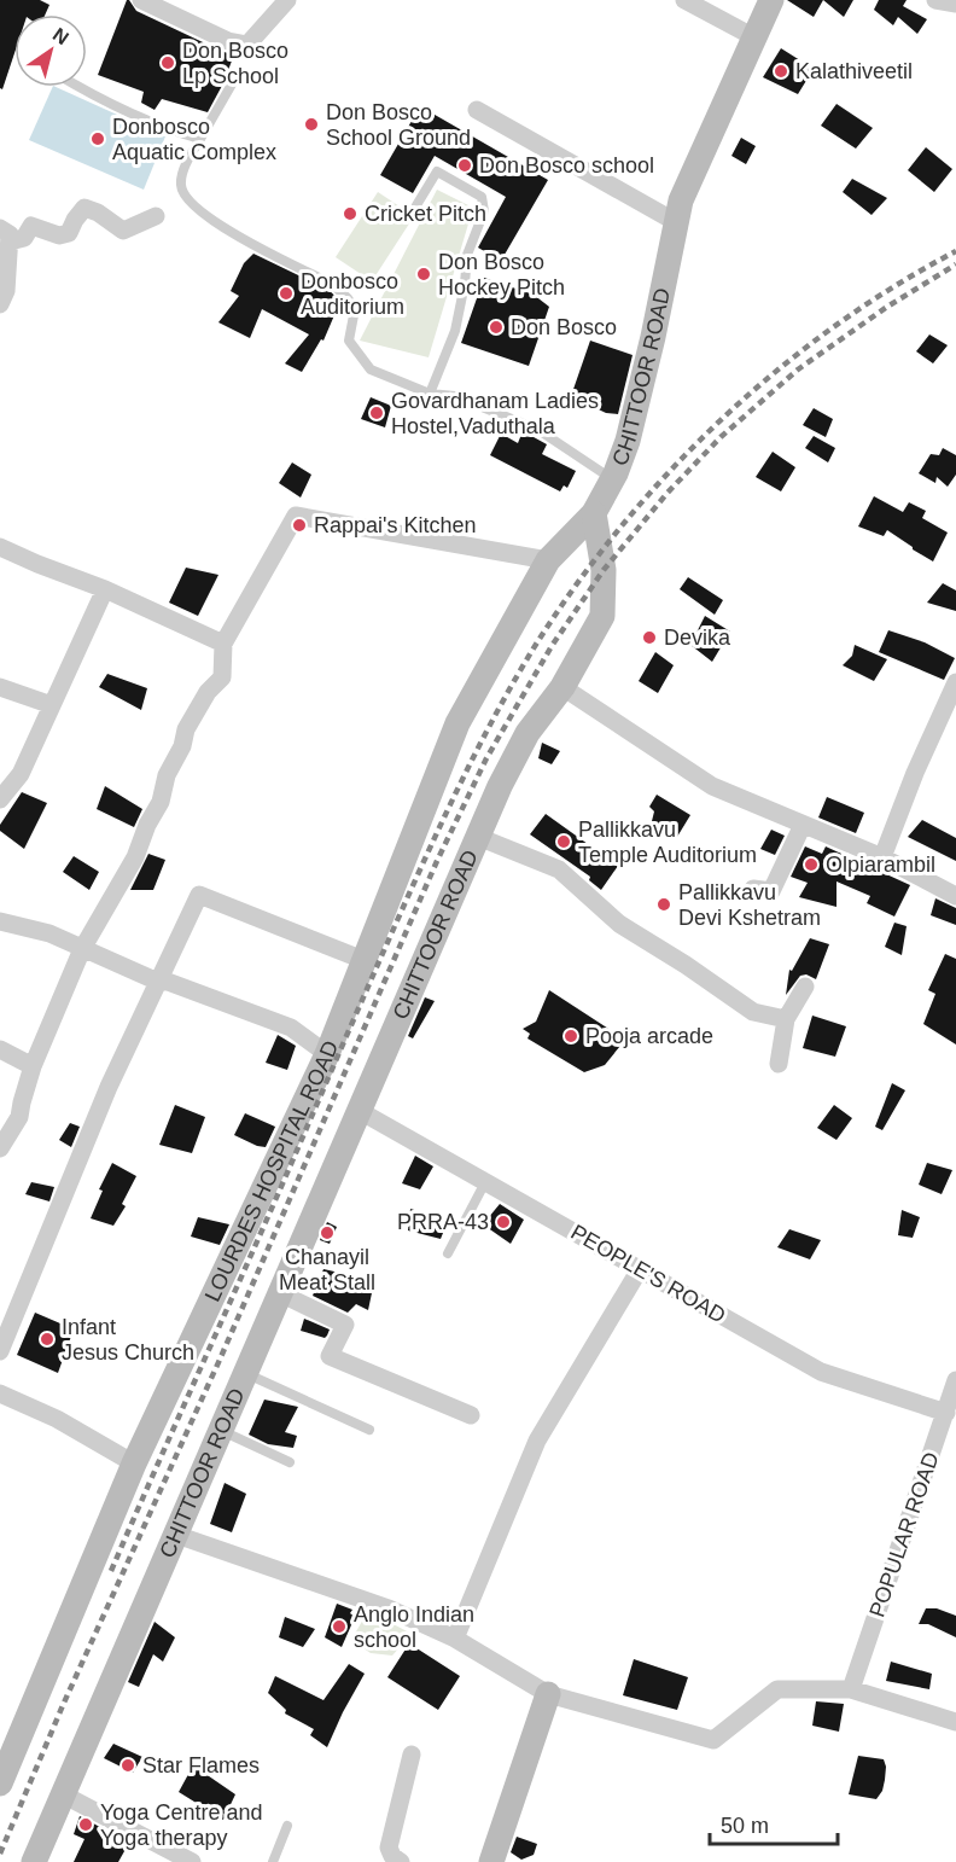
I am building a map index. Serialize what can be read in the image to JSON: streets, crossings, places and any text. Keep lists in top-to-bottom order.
{
  "streets": {
    "main road": ["CHITTOOR ROAD", "LOURDES HOSPITAL ROAD"],
    "street": ["PEOPLE'S ROAD", "POPULAR ROAD"]
  },
  "crossings": [
    ["CHITTOOR ROAD", "LOURDES HOSPITAL ROAD"],
    ["CHITTOOR ROAD", "PEOPLE'S ROAD"],
    ["PEOPLE'S ROAD", "POPULAR ROAD"]
  ],
  "places": [
    "Don Bosco Lp School",
    "Kalathiveetil",
    "Don Bosco School Ground",
    "Donbosco Aquatic Complex",
    "Don Bosco school",
    "Cricket Pitch",
    "Don Bosco Hockey Pitch",
    "Donbosco Auditorium",
    "Don Bosco",
    "Govardhanam Ladies Hostel,Vaduthala",
    "Rappai's Kitchen",
    "Devika",
    "Pallikkavu Temple Auditorium",
    "Olpiarambil",
    "Pallikkavu Devi Kshetram",
    "Pooja arcade",
    "PRRA-43",
    "Chanayil Meat Stall",
    "Infant Jesus Church",
    "Anglo Indian school",
    "Star Flames",
    "Yoga Centre and Yoga therapy"
  ],
  "scale_bar": "50 m",
  "north": "top right"
}
